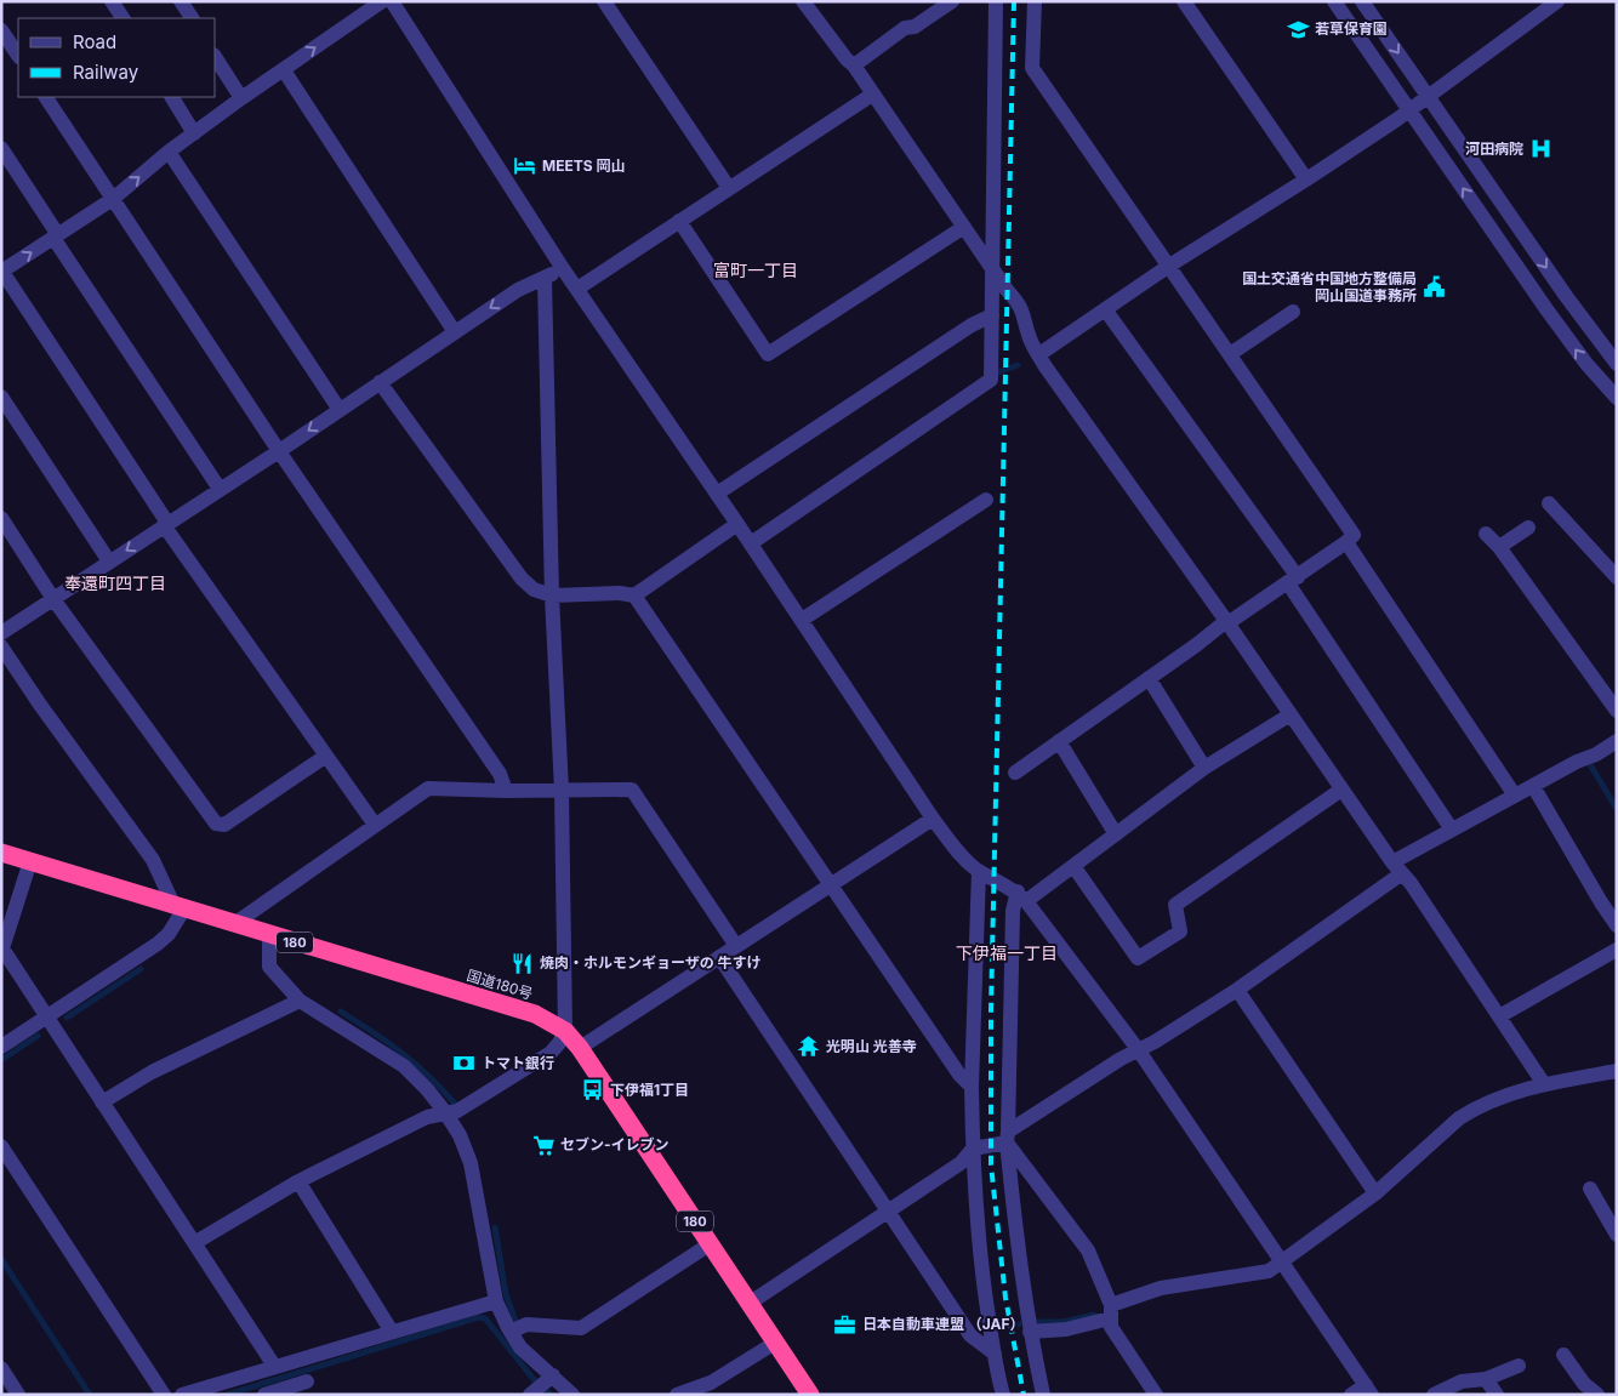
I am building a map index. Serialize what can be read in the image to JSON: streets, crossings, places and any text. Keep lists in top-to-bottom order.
{
  "streets": {
    "highway": ["180", "国道180号"]
  },
  "districts": ["富町一丁目", "奉還町四丁目", "下伊福一丁目"],
  "places": {
    "school or university": ["若草保育園"],
    "hospital": ["河田病院"],
    "hotel": ["MEETS 岡山"],
    "public building": ["国土交通省中国地方整備局 岡山国道事務所"],
    "restaurant": ["焼肉・ホルモンギョーザの 牛すけ"],
    "temple": ["光明山 光善寺"],
    "bank": ["トマト銀行"],
    "bus stop": ["下伊福1丁目"],
    "supermarket": ["セブン-イレブン"],
    "office": ["日本自動車連盟 （JAF）"]
  },
  "legend": ["Road", "Railway"]
}
